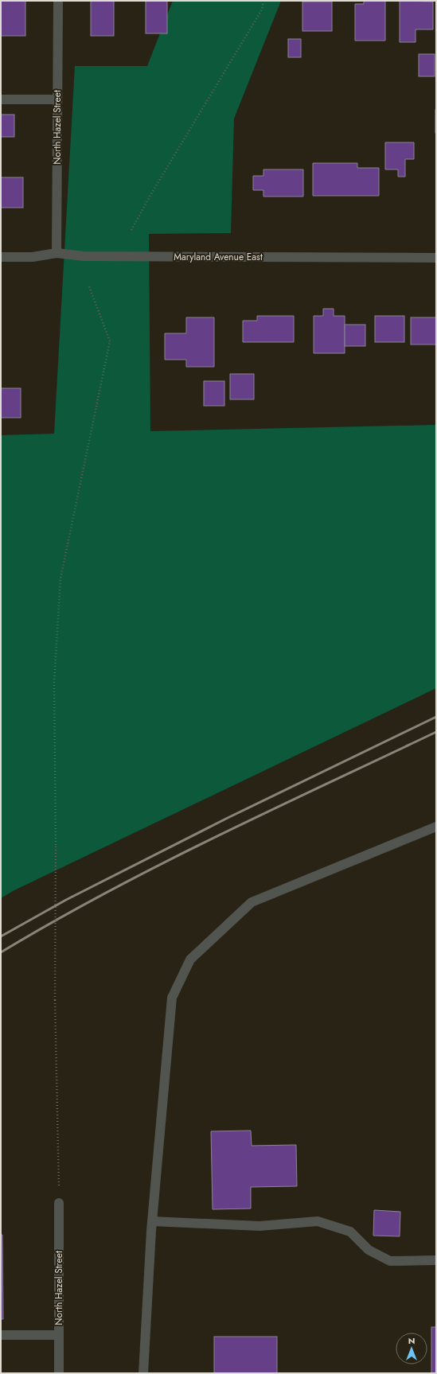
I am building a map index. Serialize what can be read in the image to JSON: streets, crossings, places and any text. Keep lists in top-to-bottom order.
{
  "streets": {
    "street": ["North Hazel Street", "Maryland Avenue East"]
  },
  "crossings": [
    ["North Hazel Street", "Maryland Avenue East"]
  ],
  "north": "top"
}
